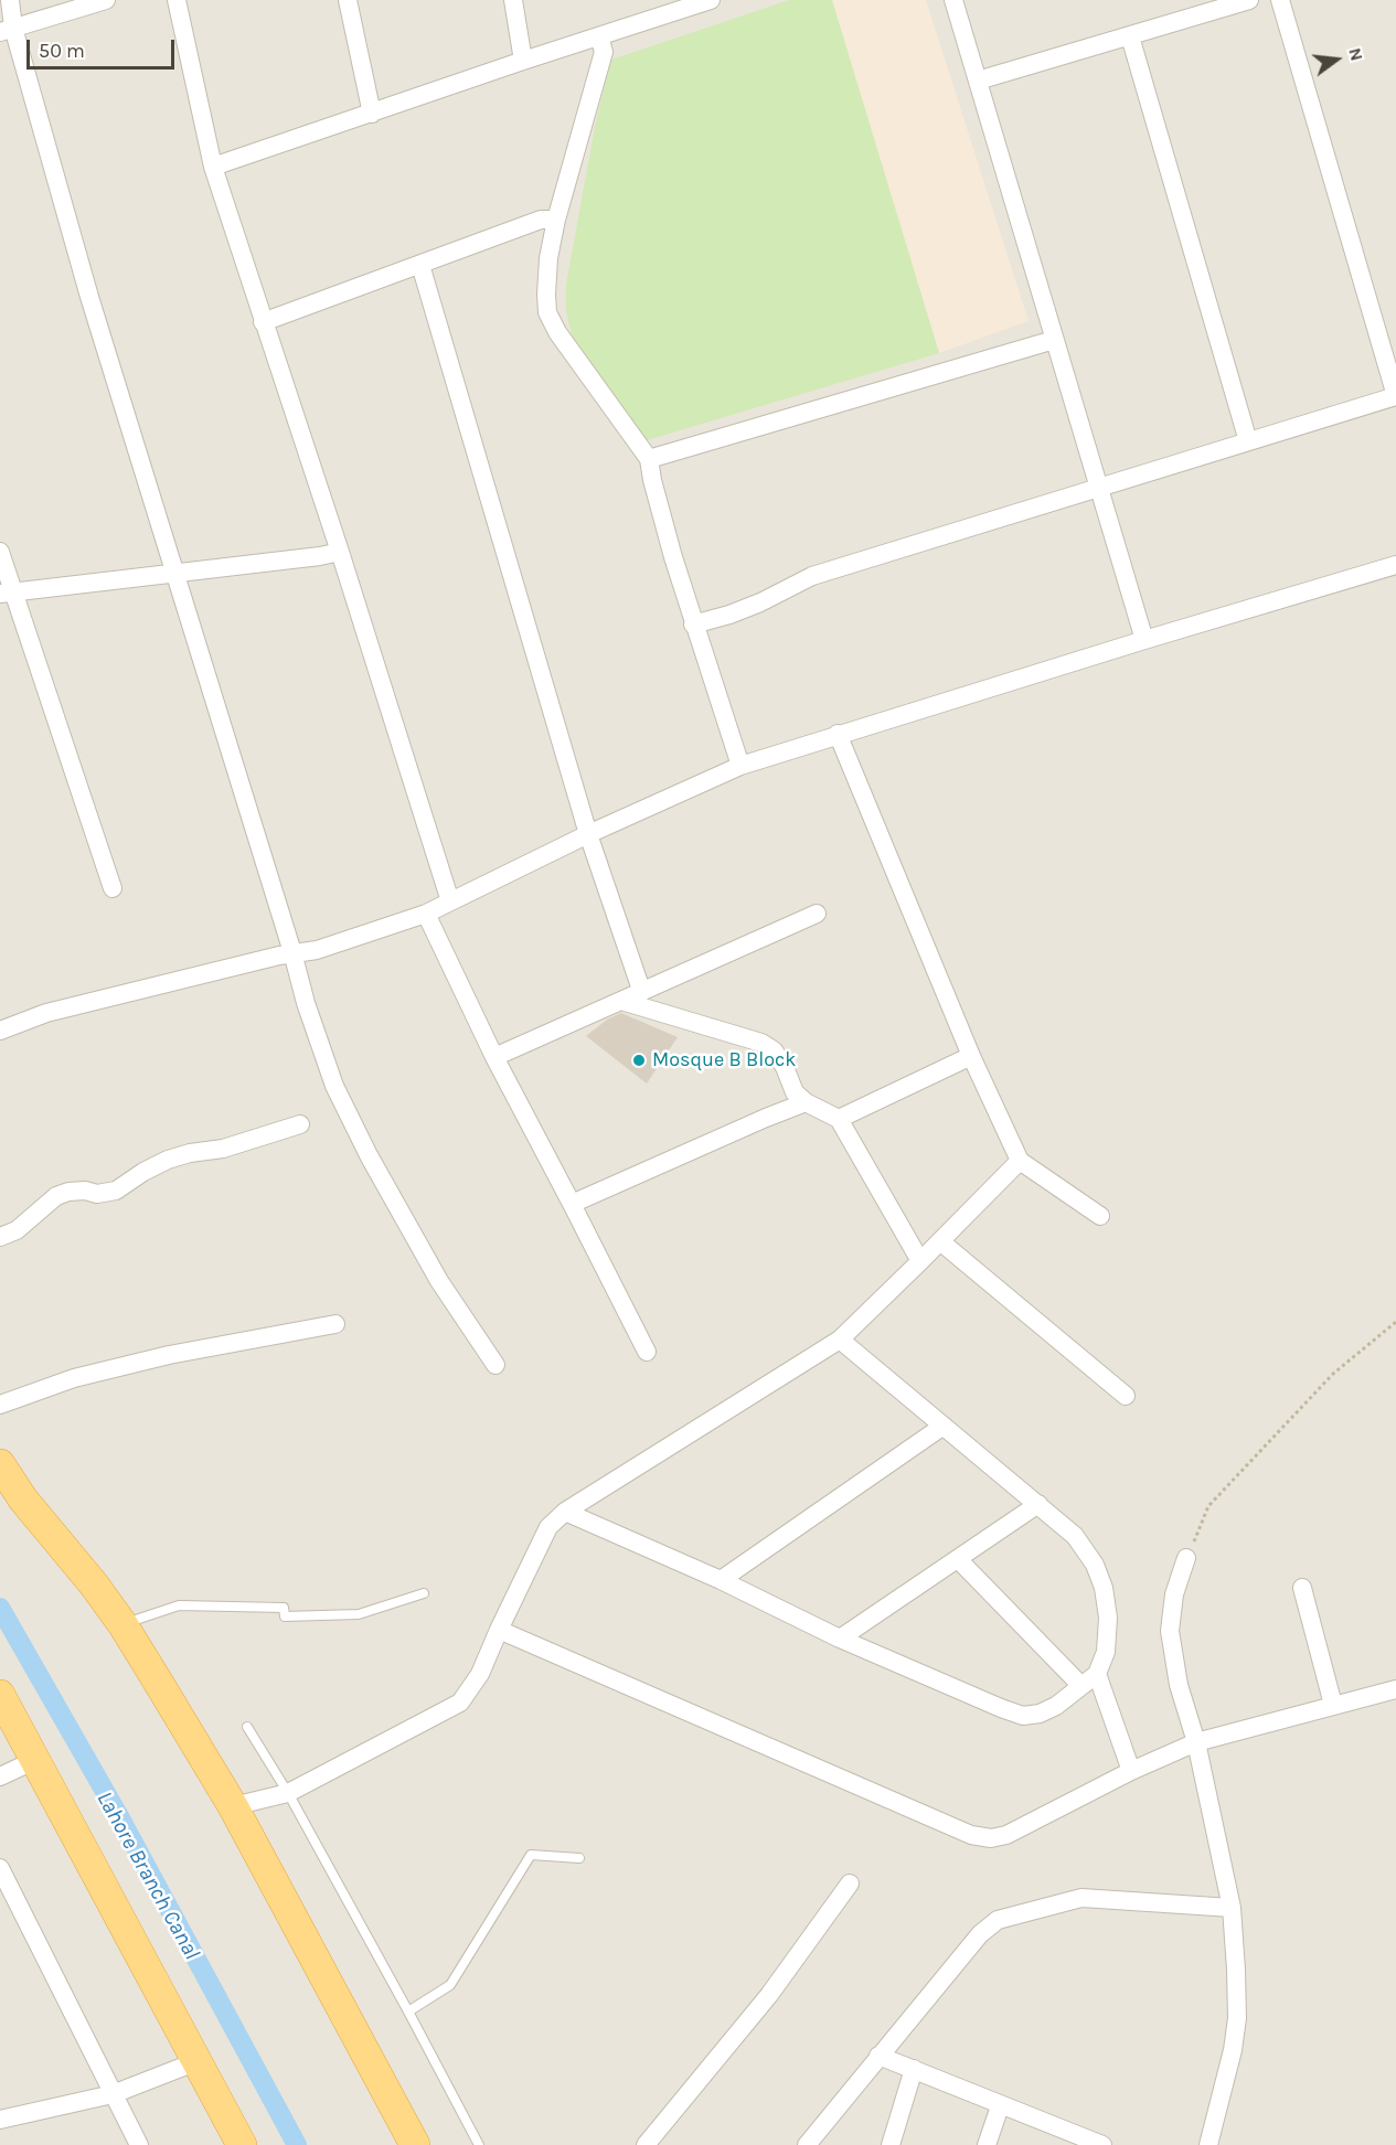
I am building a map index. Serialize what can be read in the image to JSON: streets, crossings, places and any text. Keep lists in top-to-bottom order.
{
  "water": ["Lahore Branch Canal"],
  "places": ["Mosque B Block"],
  "scale_bar": "50 m",
  "north": "right"
}
